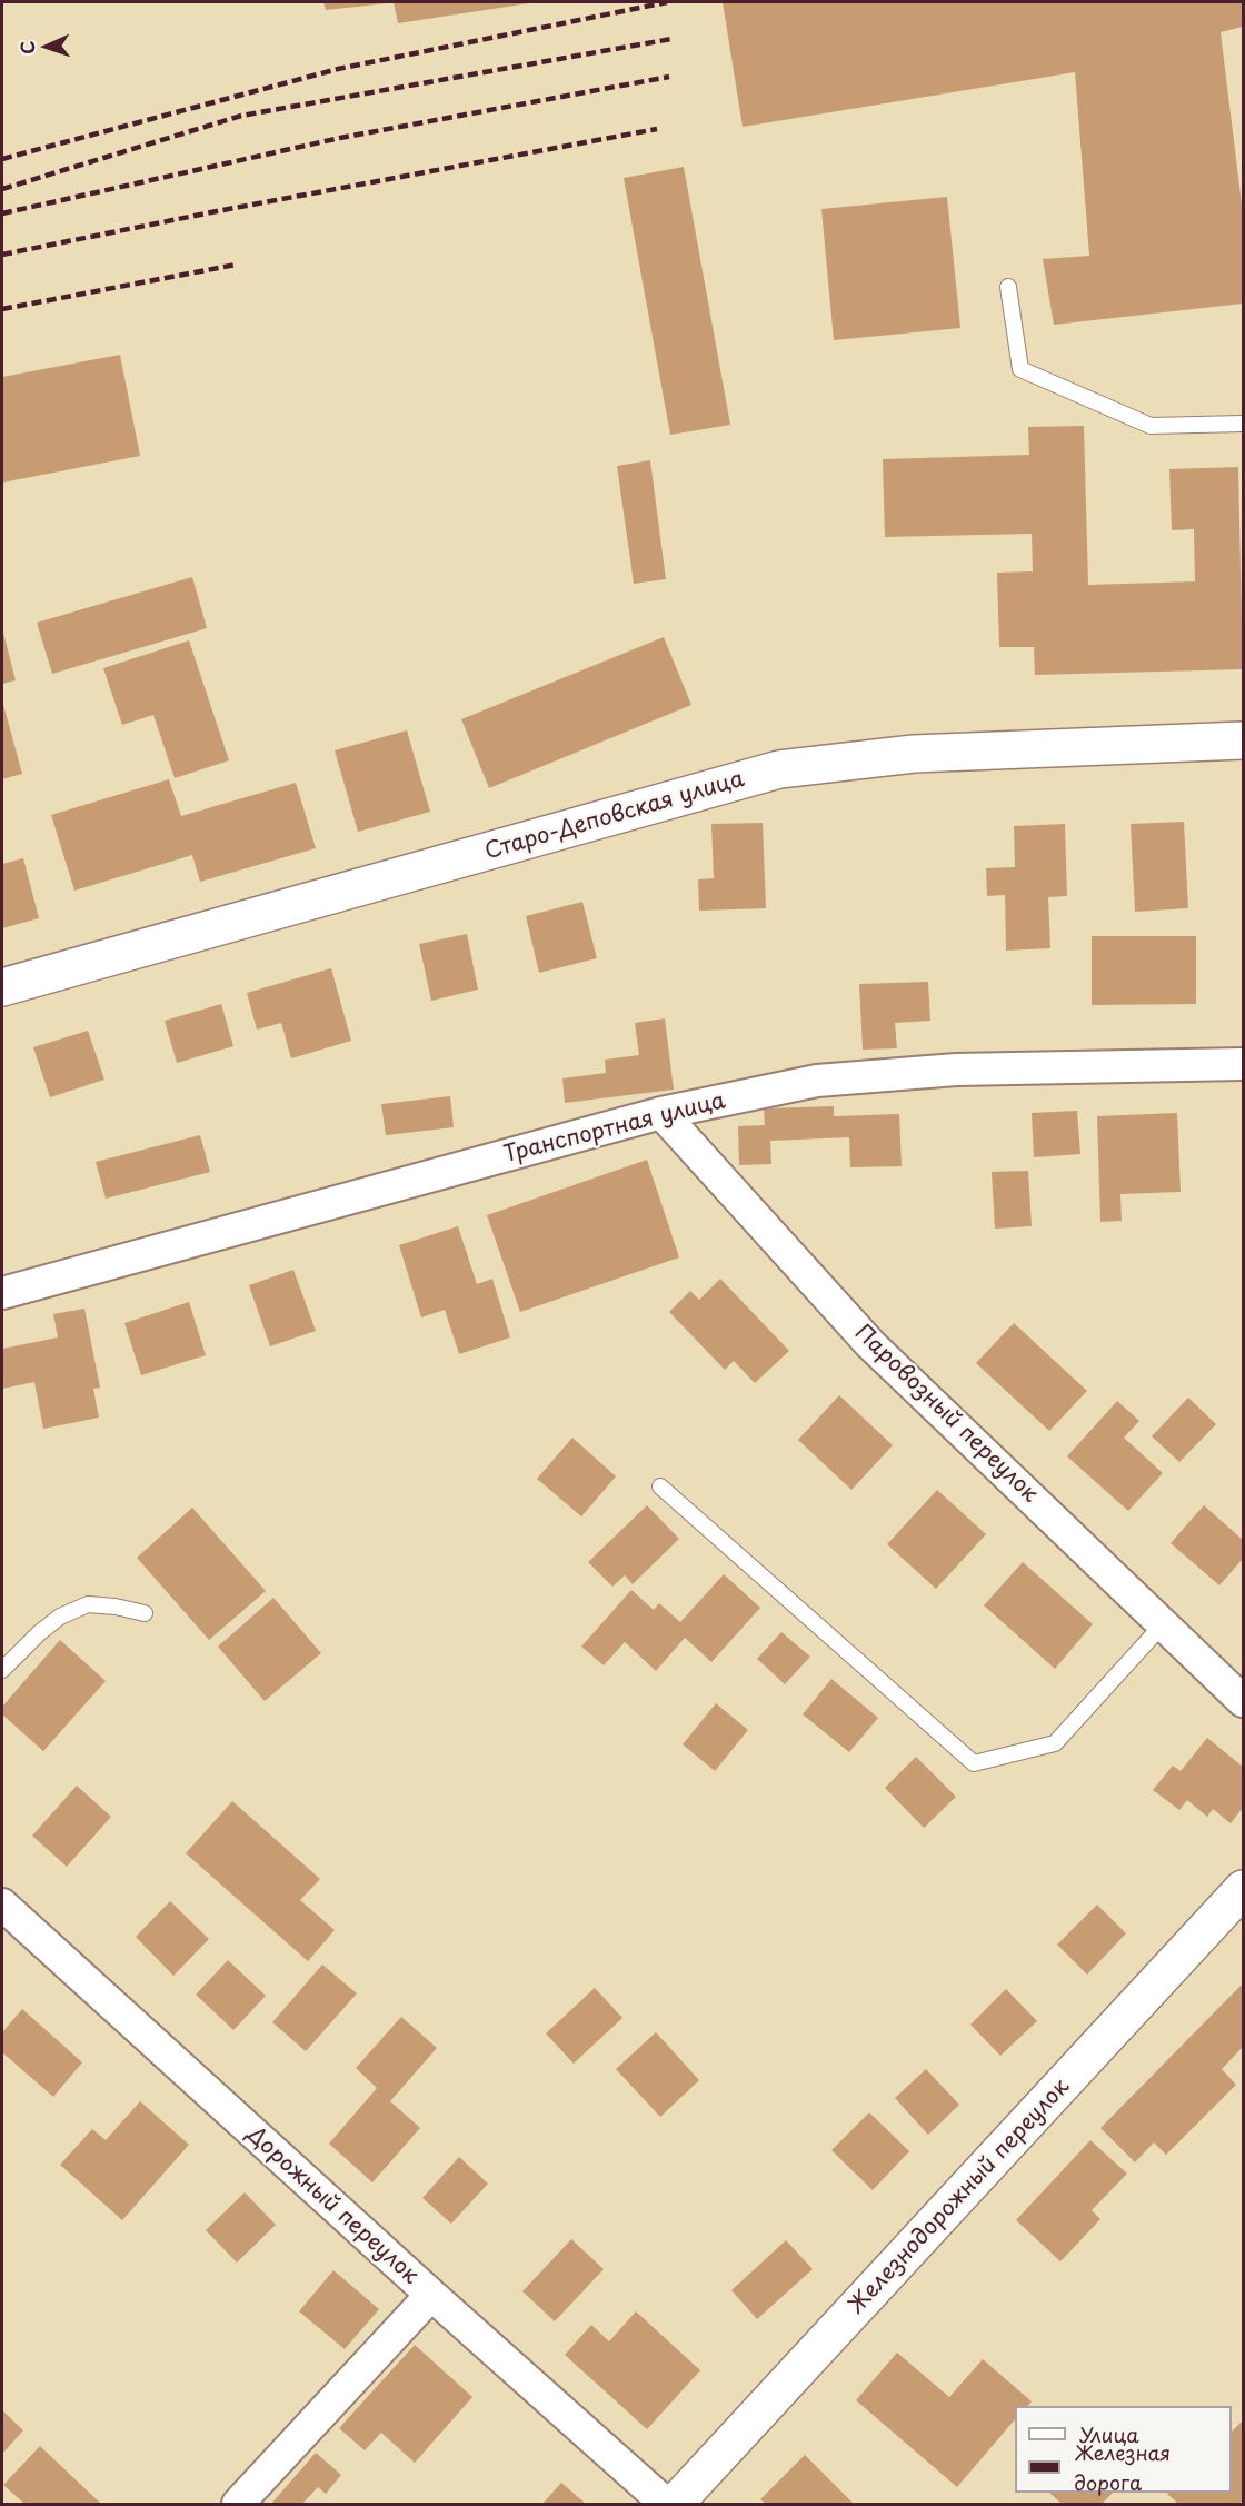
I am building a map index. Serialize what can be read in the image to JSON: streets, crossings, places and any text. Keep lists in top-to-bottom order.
{
  "streets": {
    "main road": ["Старо-Деповская улица", "Железнодорожный переулок"],
    "street": ["Транспортная улица", "Паровозный переулок", "Дорожный переулок"]
  },
  "crossings": [
    ["Транспортная улица", "Паровозный переулок"]
  ],
  "legend": ["Улица", "Железная дорога"],
  "north": "left"
}
